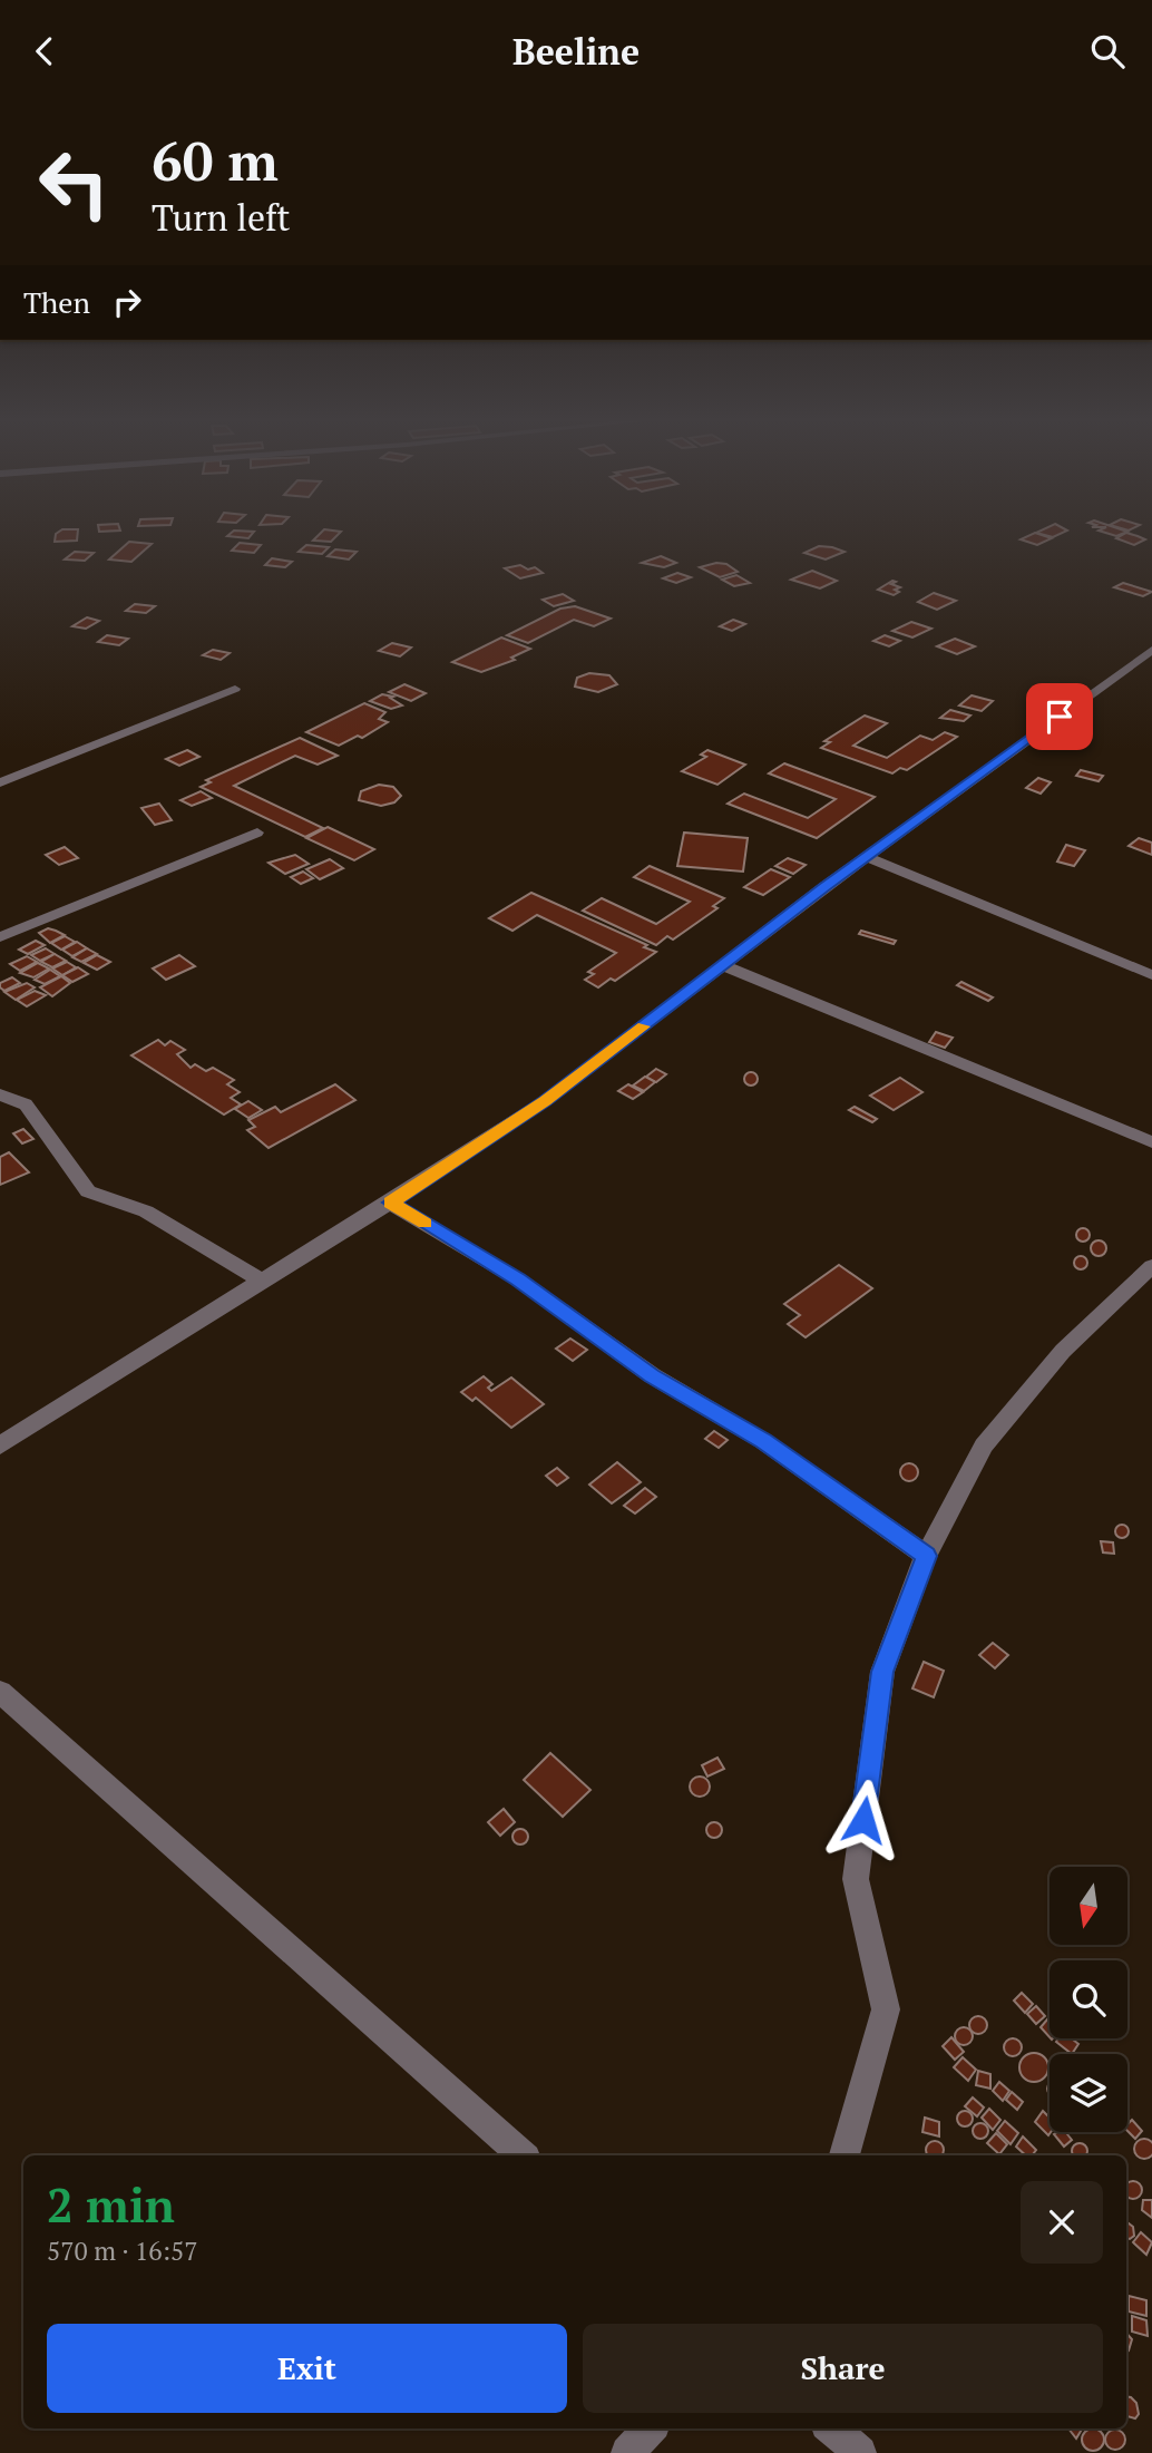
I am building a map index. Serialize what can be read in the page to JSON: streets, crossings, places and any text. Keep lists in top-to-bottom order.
{
  "north": "bottom",
  "page": {
    "header": "Beeline",
    "turn": ["60 m", "Turn left"],
    "then": "Then",
    "heading": ["2 min", "570 m · 16:57"],
    "buttons": ["Exit", "Share"]
  }
}
